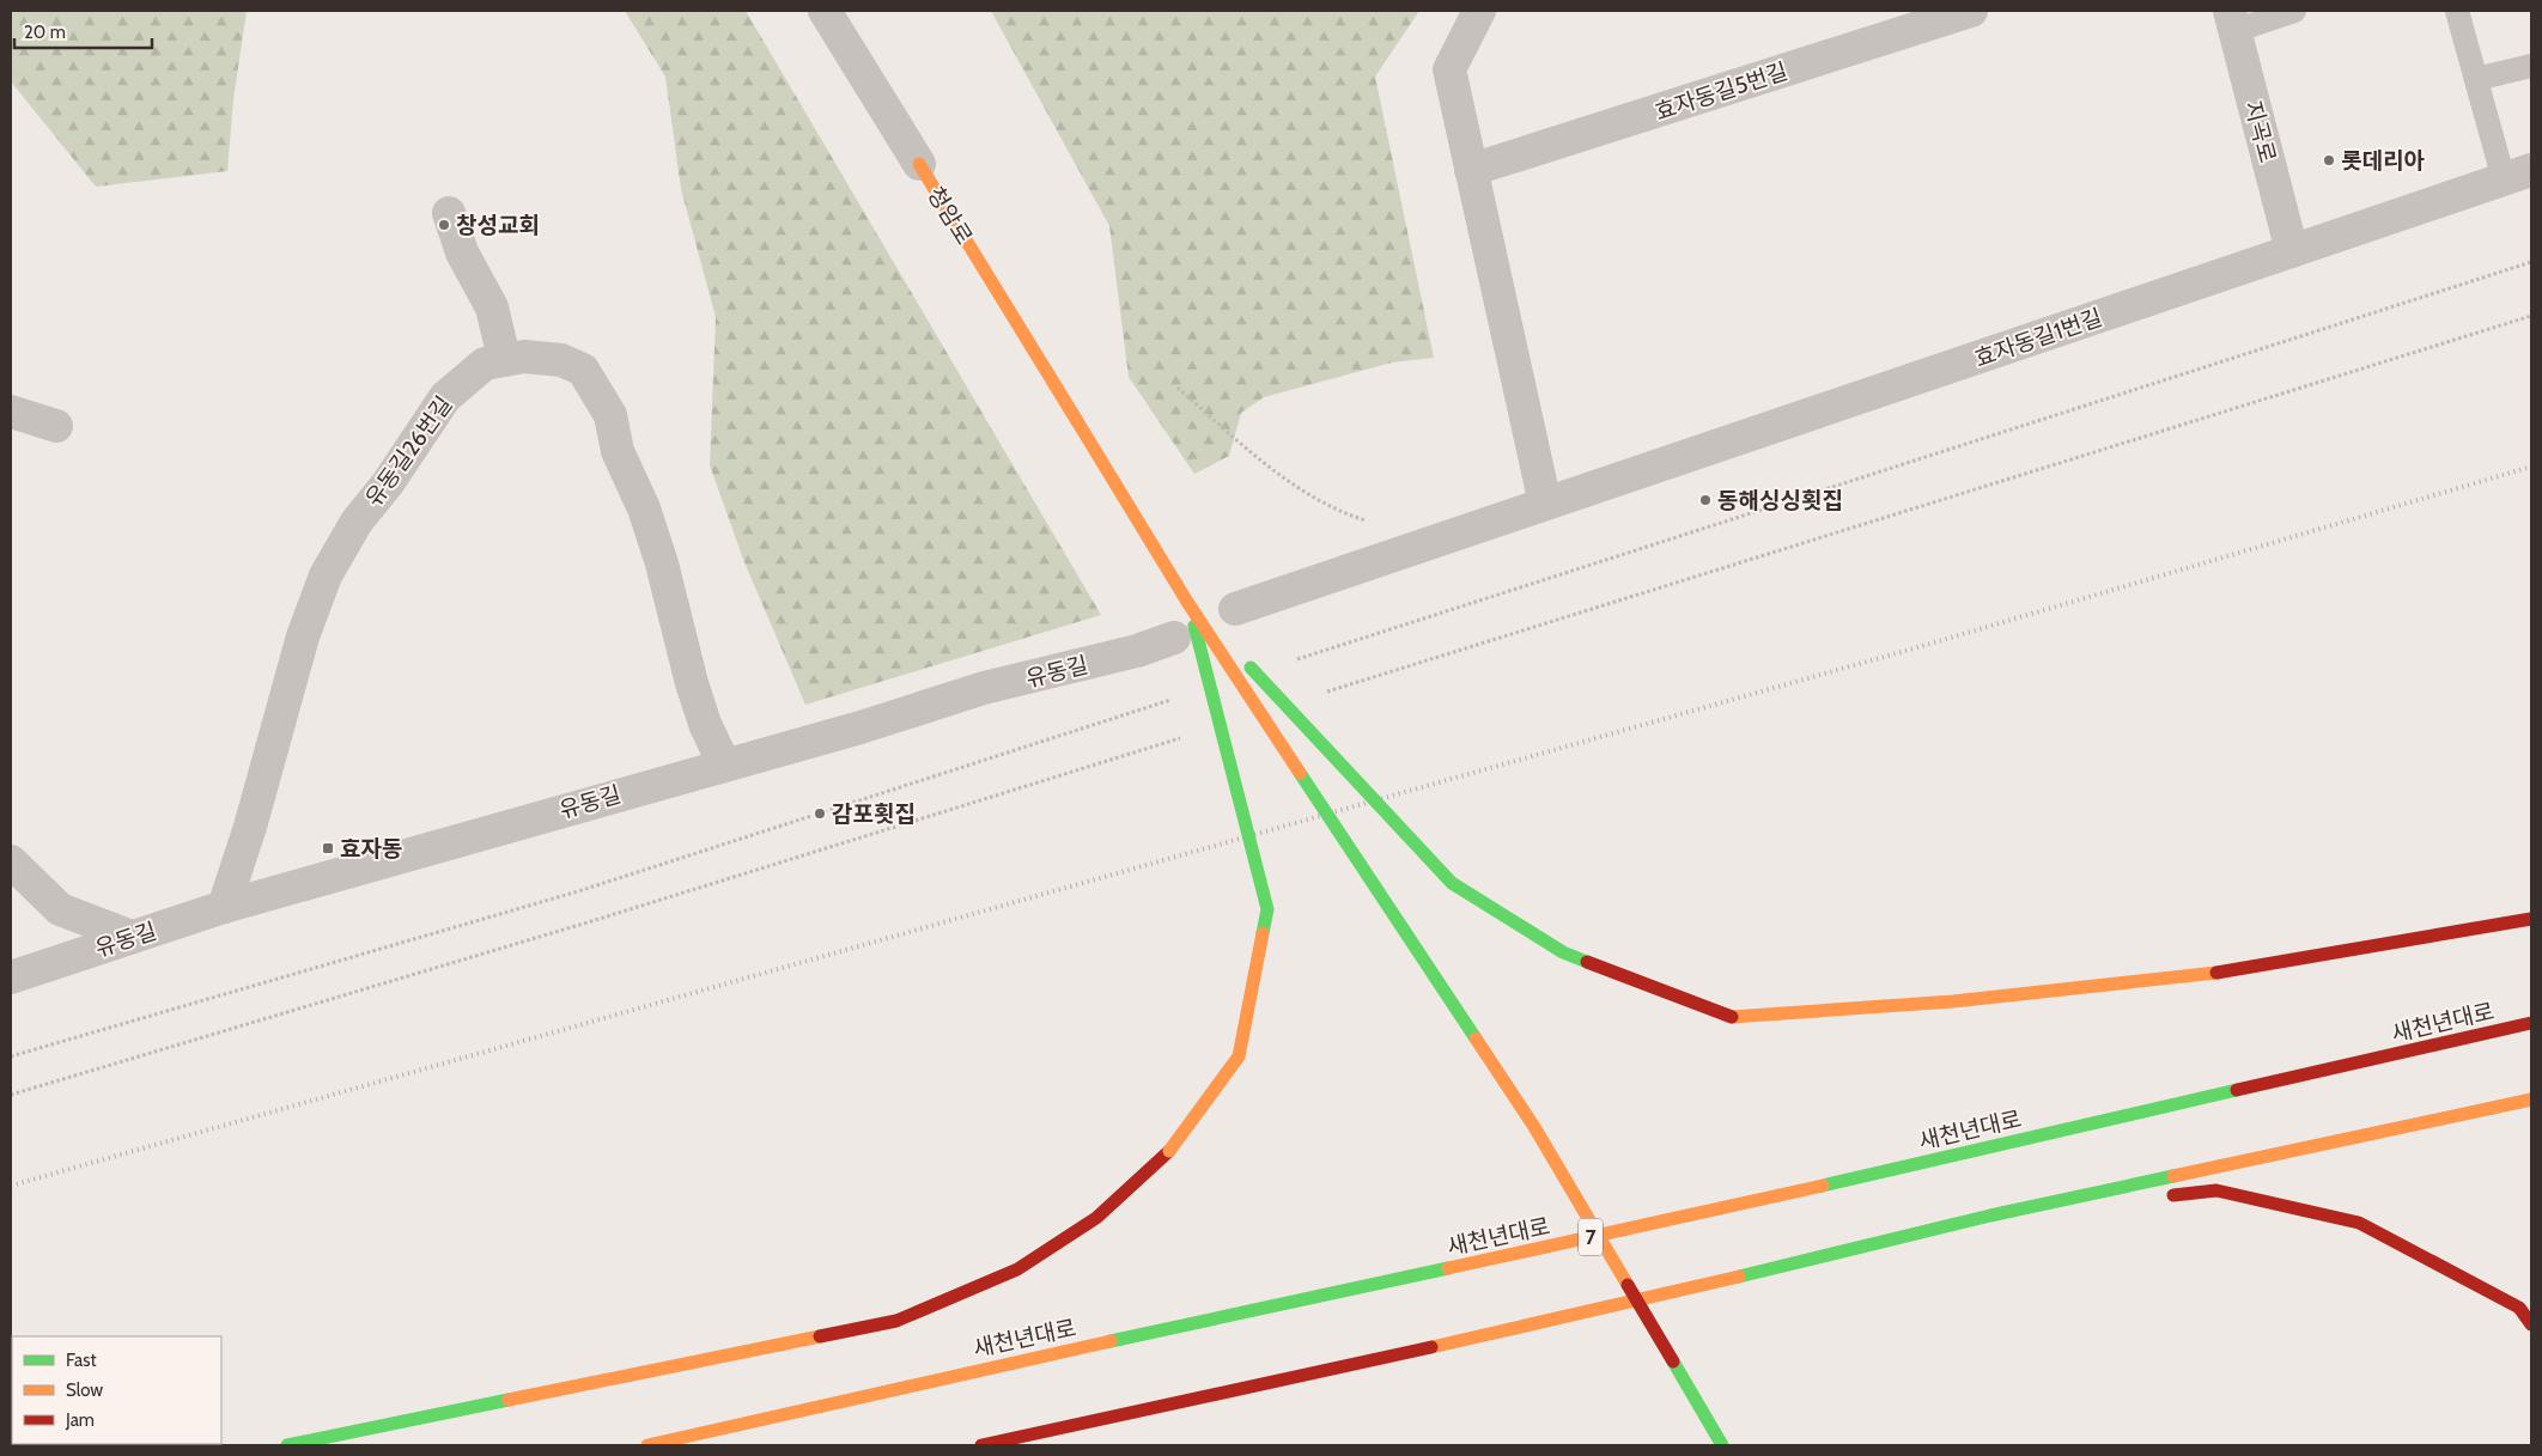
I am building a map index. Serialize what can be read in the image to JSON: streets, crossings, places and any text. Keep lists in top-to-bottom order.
{
  "streets": {
    "main road": ["청암로", "새천년대로", "7"],
    "street": [
      "효자동길5번길",
      "지곡로",
      "효자동길1번길",
      "유동길26번길",
      "유동길"
    ]
  },
  "crossings": [
    ["지곡로", "효자동길1번길"],
    ["유동길26번길", "유동길"]
  ],
  "places": {
    "other": [
      "롯데리아",
      "창성교회",
      "동해싱싱횟집",
      "감포횟집"
    ],
    "transit": ["효자동"]
  },
  "legend": ["Fast", "Slow", "Jam"],
  "scale_bar": "20 m"
}
